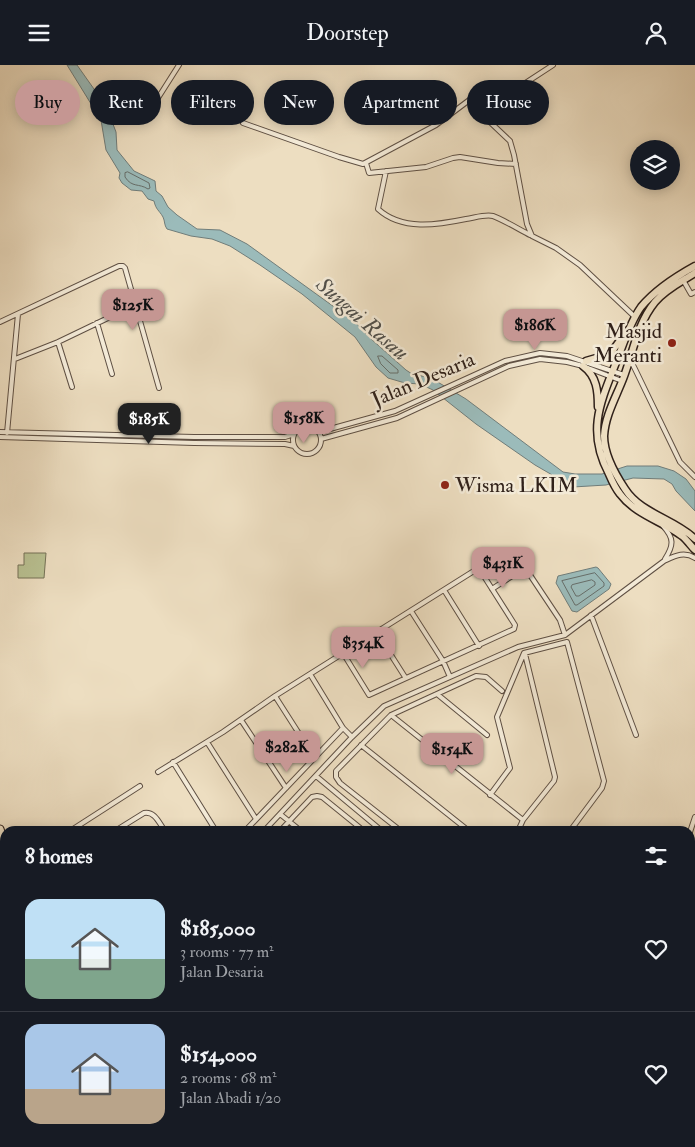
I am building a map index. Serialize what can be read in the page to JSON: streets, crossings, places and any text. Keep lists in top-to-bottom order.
{
  "streets": {
    "street": ["Jalan Desaria"]
  },
  "water": ["Sungai Rasau"],
  "places": ["Masjid Meranti", "Wisma LKIM"],
  "page": {
    "header": "Doorstep",
    "chip": [
      "Buy",
      "Rent",
      "Filters",
      "New",
      "Apartment",
      "House"
    ],
    "price": [
      "$125K",
      "$186K",
      "$158K",
      "$185K",
      "$431K",
      "$354K",
      "$282K",
      "$154K"
    ],
    "heading": "8 homes",
    "list": [
      {
        "name": "$185,000",
        "note": "3 rooms · 77 m² · Jalan Desaria"
      },
      {
        "name": "$154,000",
        "note": "2 rooms · 68 m² · Jalan Abadi 1/20"
      }
    ]
  }
}
